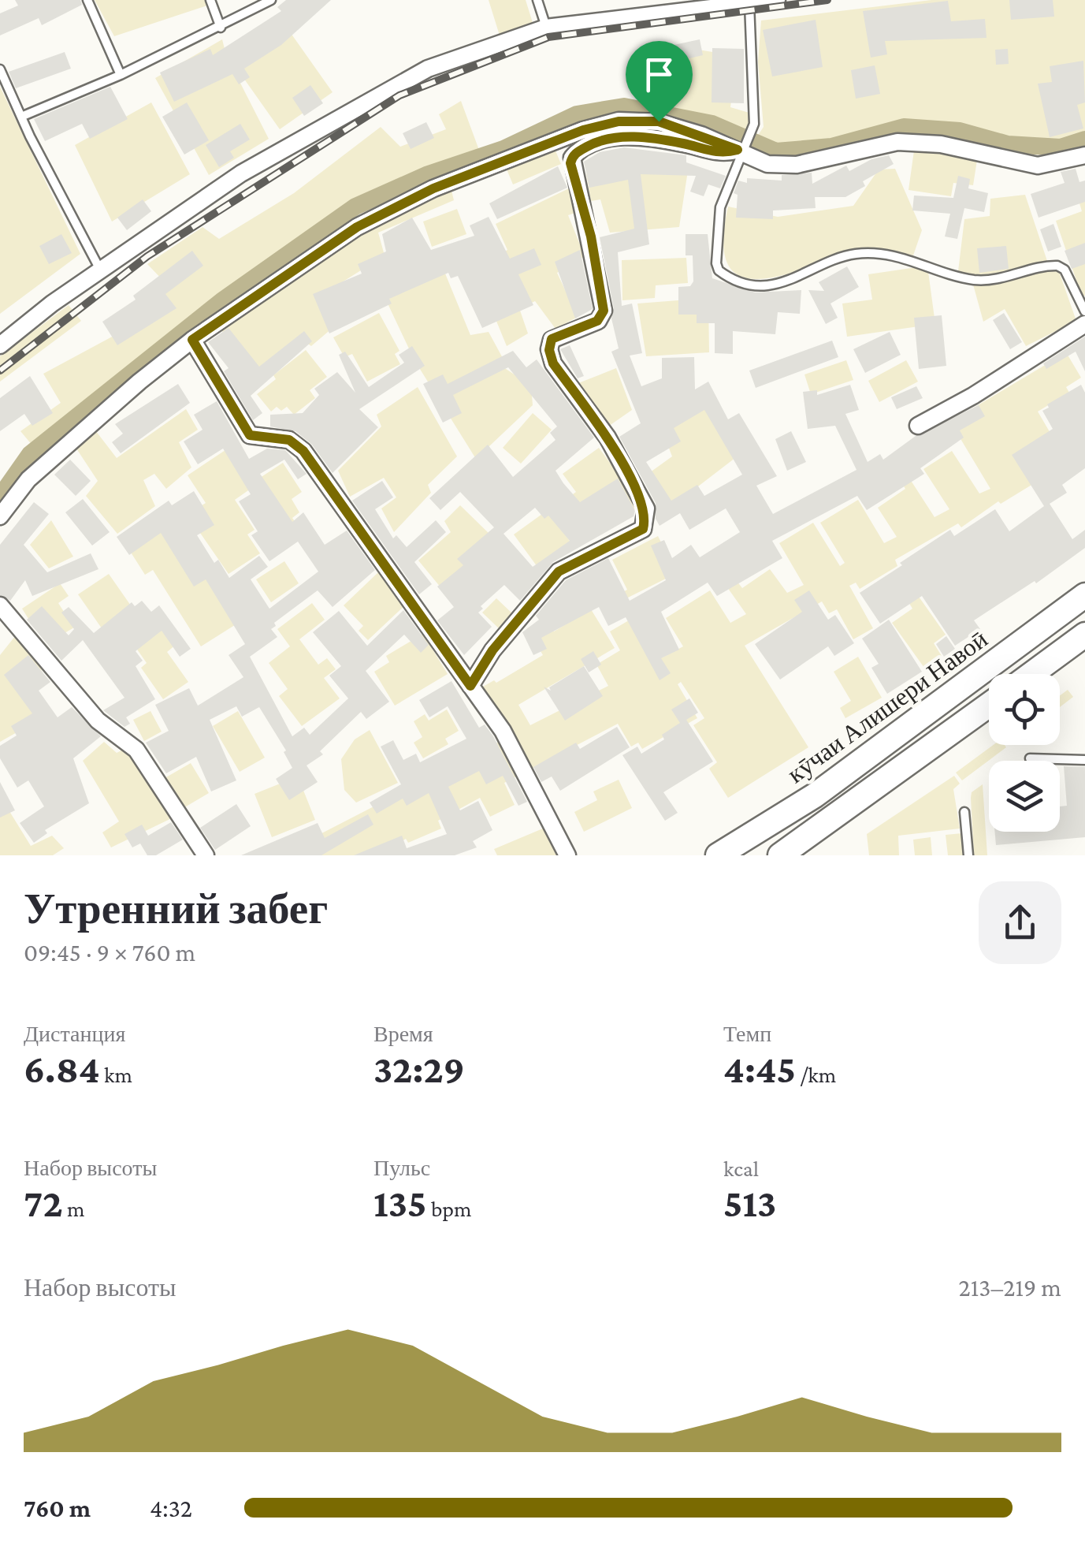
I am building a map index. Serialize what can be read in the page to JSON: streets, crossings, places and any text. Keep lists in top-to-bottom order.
{
  "streets": {
    "street": ["кӯчаи Алишери Навоӣ"]
  },
  "page": {
    "heading": ["Утренний забег", "09:45 · 9 × 760 m"],
    "stats": [
      ["Дистанция", "6.84 km"],
      ["Время", "32:29"],
      ["Темп", "4:45 /km"],
      ["Набор высоты", "72 m"],
      ["Пульс", "135 bpm"],
      ["kcal", "513"]
    ],
    "chart": ["Набор высоты", "213–219 m"],
    "list": [
      {
        "name": "760 m",
        "note": "4:32"
      }
    ]
  }
}
